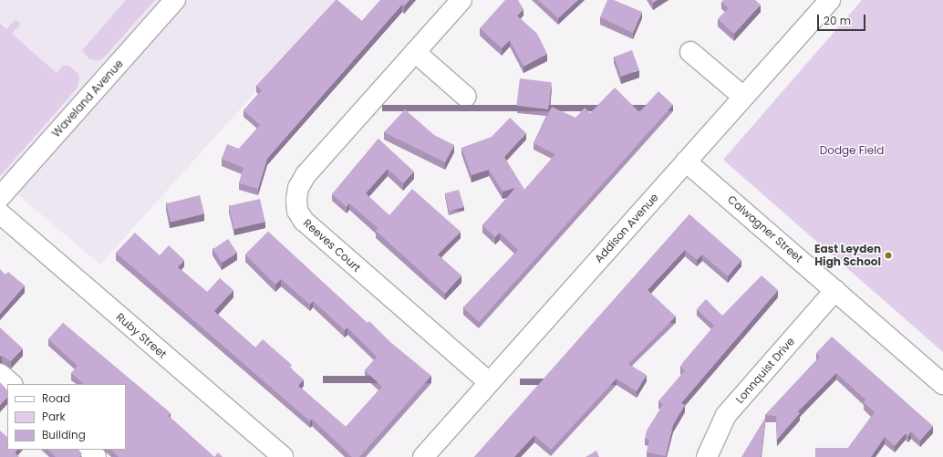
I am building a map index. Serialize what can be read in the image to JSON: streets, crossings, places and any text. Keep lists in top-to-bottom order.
{
  "streets": {
    "street": [
      "Waveland Avenue",
      "Addison Avenue",
      "Calwagner Street",
      "Reeves Court",
      "Ruby Street",
      "Lonnquist Drive"
    ]
  },
  "crossings": [
    ["Addison Avenue", "Calwagner Street"],
    ["Addison Avenue", "Reeves Court"],
    ["Calwagner Street", "Lonnquist Drive"]
  ],
  "parks": ["Dodge Field"],
  "places": ["East Leyden High School"],
  "legend": ["Road", "Park", "Building"],
  "scale_bar": "20 m"
}
